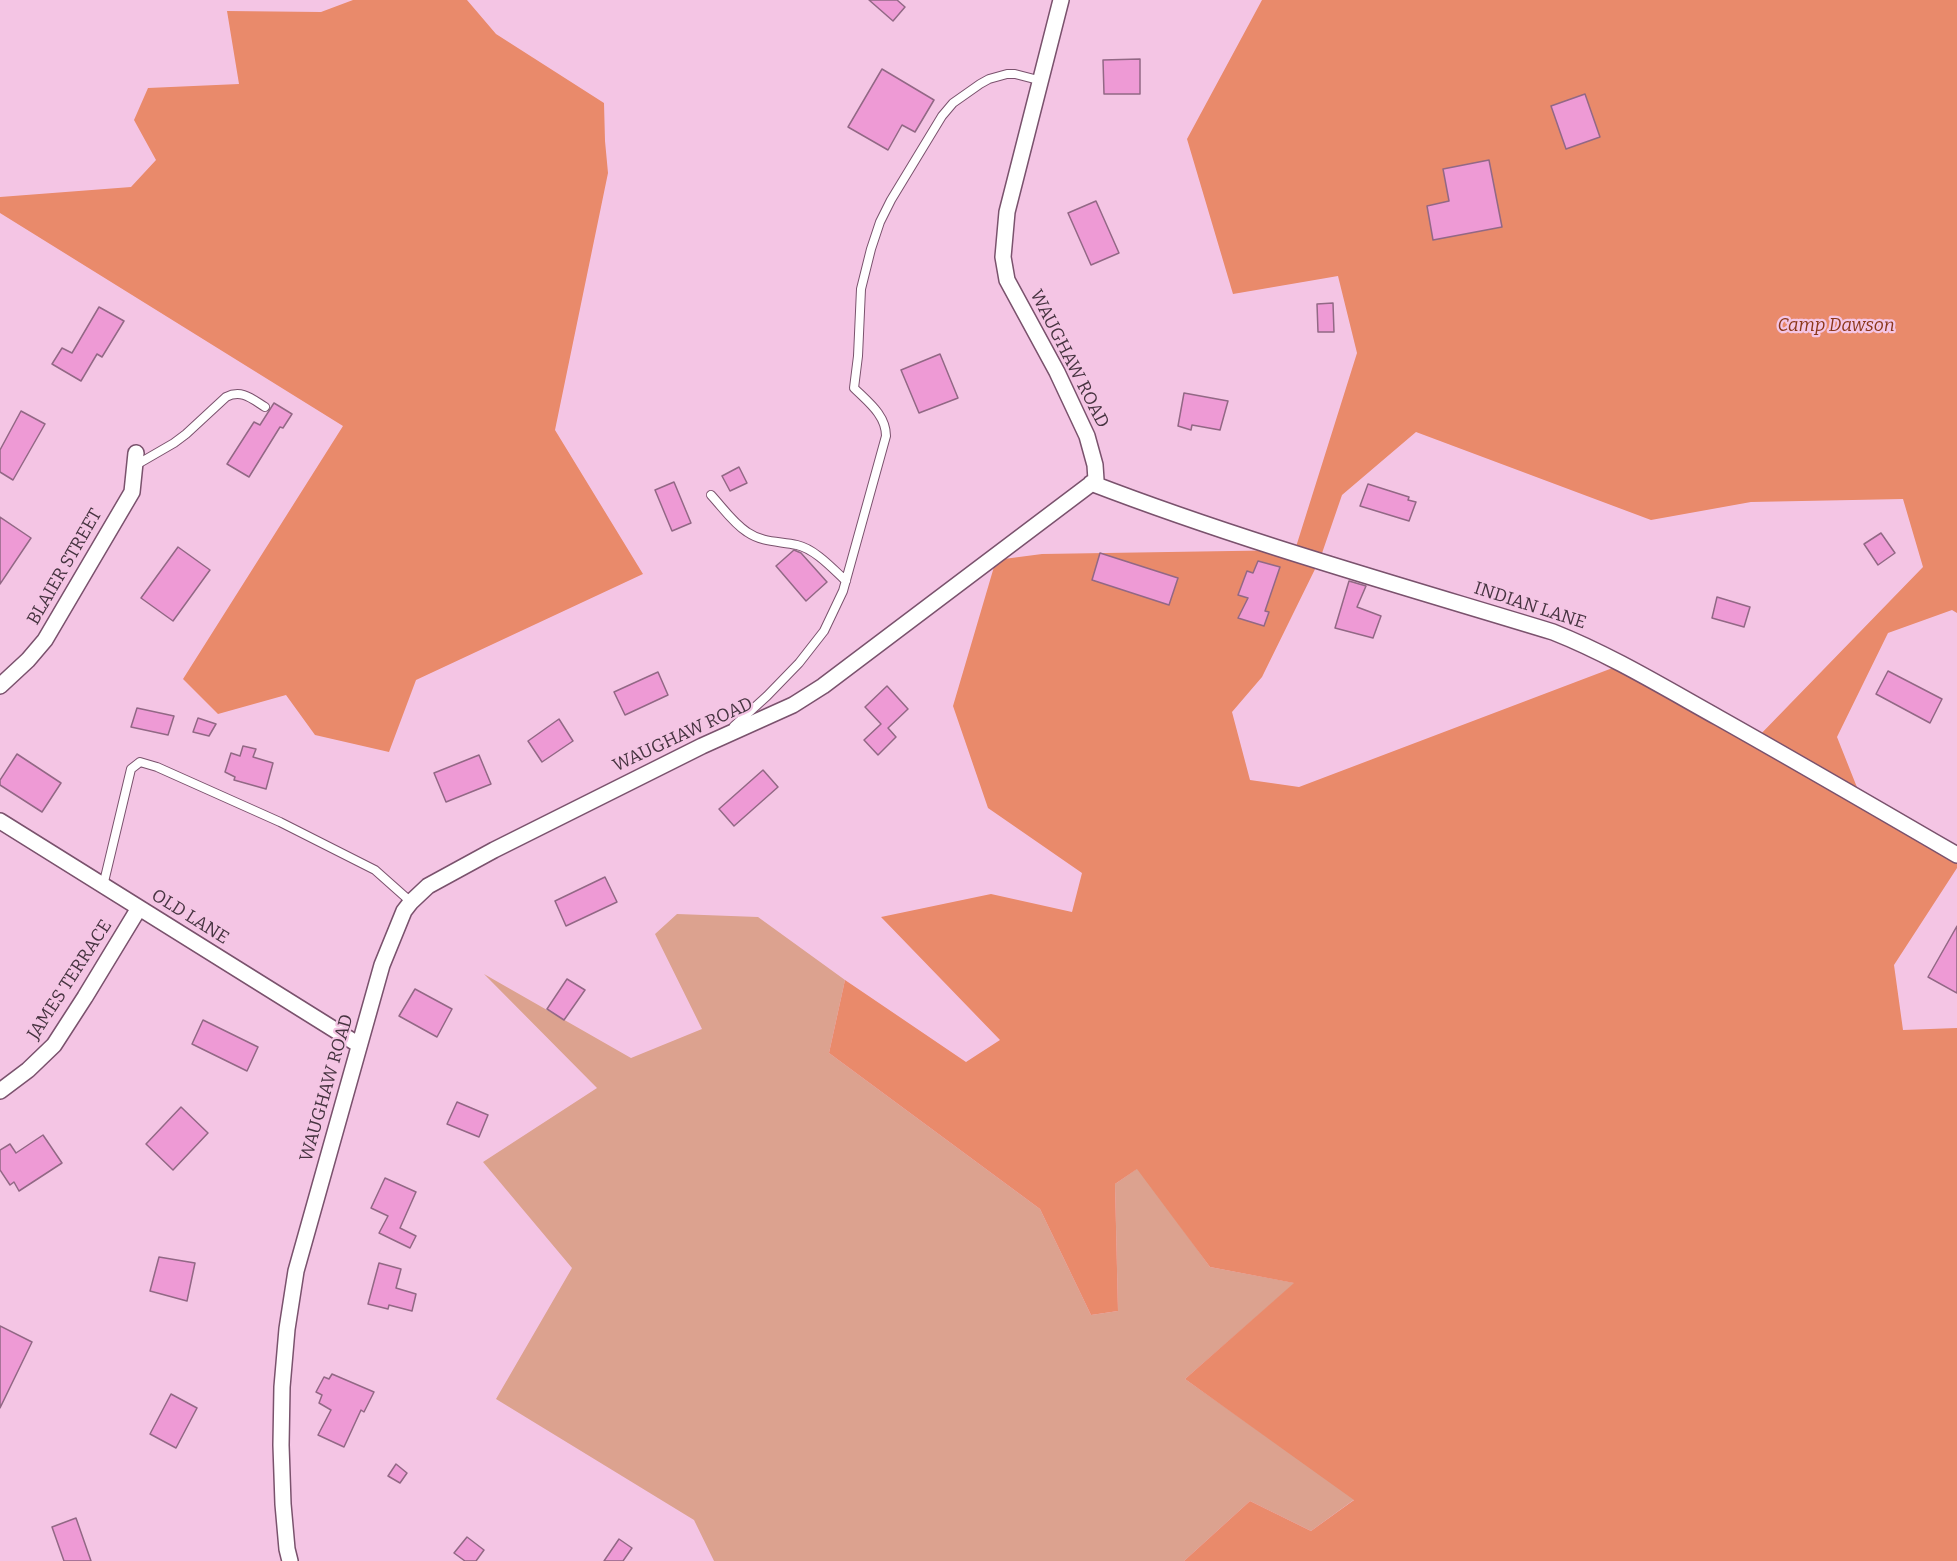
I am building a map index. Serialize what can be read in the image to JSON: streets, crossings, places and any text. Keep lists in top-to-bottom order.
{
  "streets": {
    "street": [
      "WAUGHAW ROAD",
      "BLAIER STREET",
      "INDIAN LANE",
      "OLD LANE",
      "JAMES TERRACE"
    ]
  },
  "crossings": [
    ["WAUGHAW ROAD", "INDIAN LANE"],
    ["WAUGHAW ROAD", "OLD LANE"],
    ["OLD LANE", "JAMES TERRACE"]
  ],
  "parks": ["Camp Dawson"]
}
